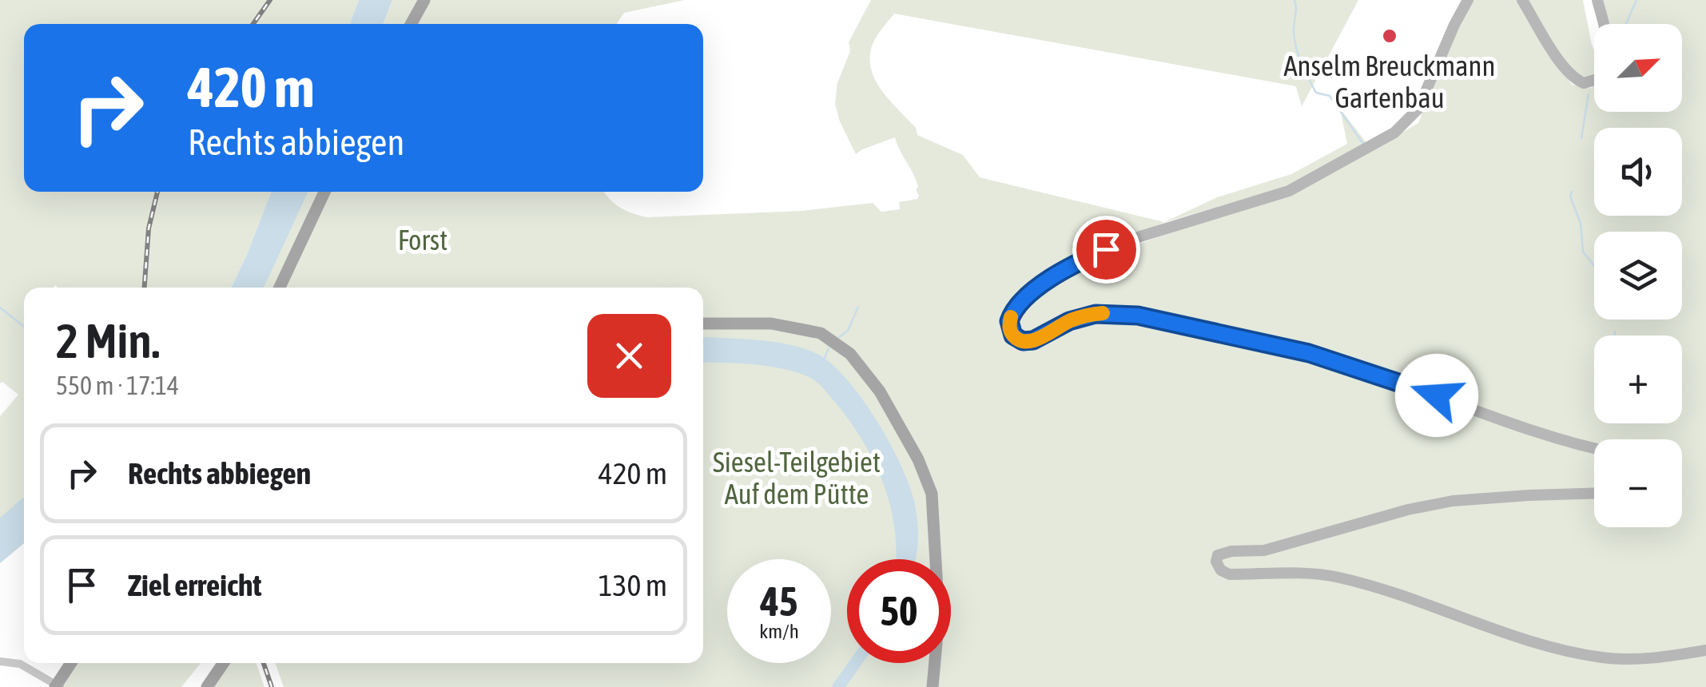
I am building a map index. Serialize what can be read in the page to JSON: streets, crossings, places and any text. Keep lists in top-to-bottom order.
{
  "parks": ["Forst", "Siesel-Teilgebiet Auf dem Pütte"],
  "places": ["Anselm Breuckmann Gartenbau"],
  "north": "top right",
  "page": {
    "map_buttons": ["+", "−"],
    "turn": ["420 m", "Rechts abbiegen"],
    "heading": ["2 Min.", "550 m · 17:14"],
    "list": [
      {
        "name": "Rechts abbiegen",
        "value": "420 m"
      },
      {
        "name": "Ziel erreicht",
        "value": "130 m"
      }
    ],
    "speed": "45 km/h",
    "limit": "50"
  }
}
